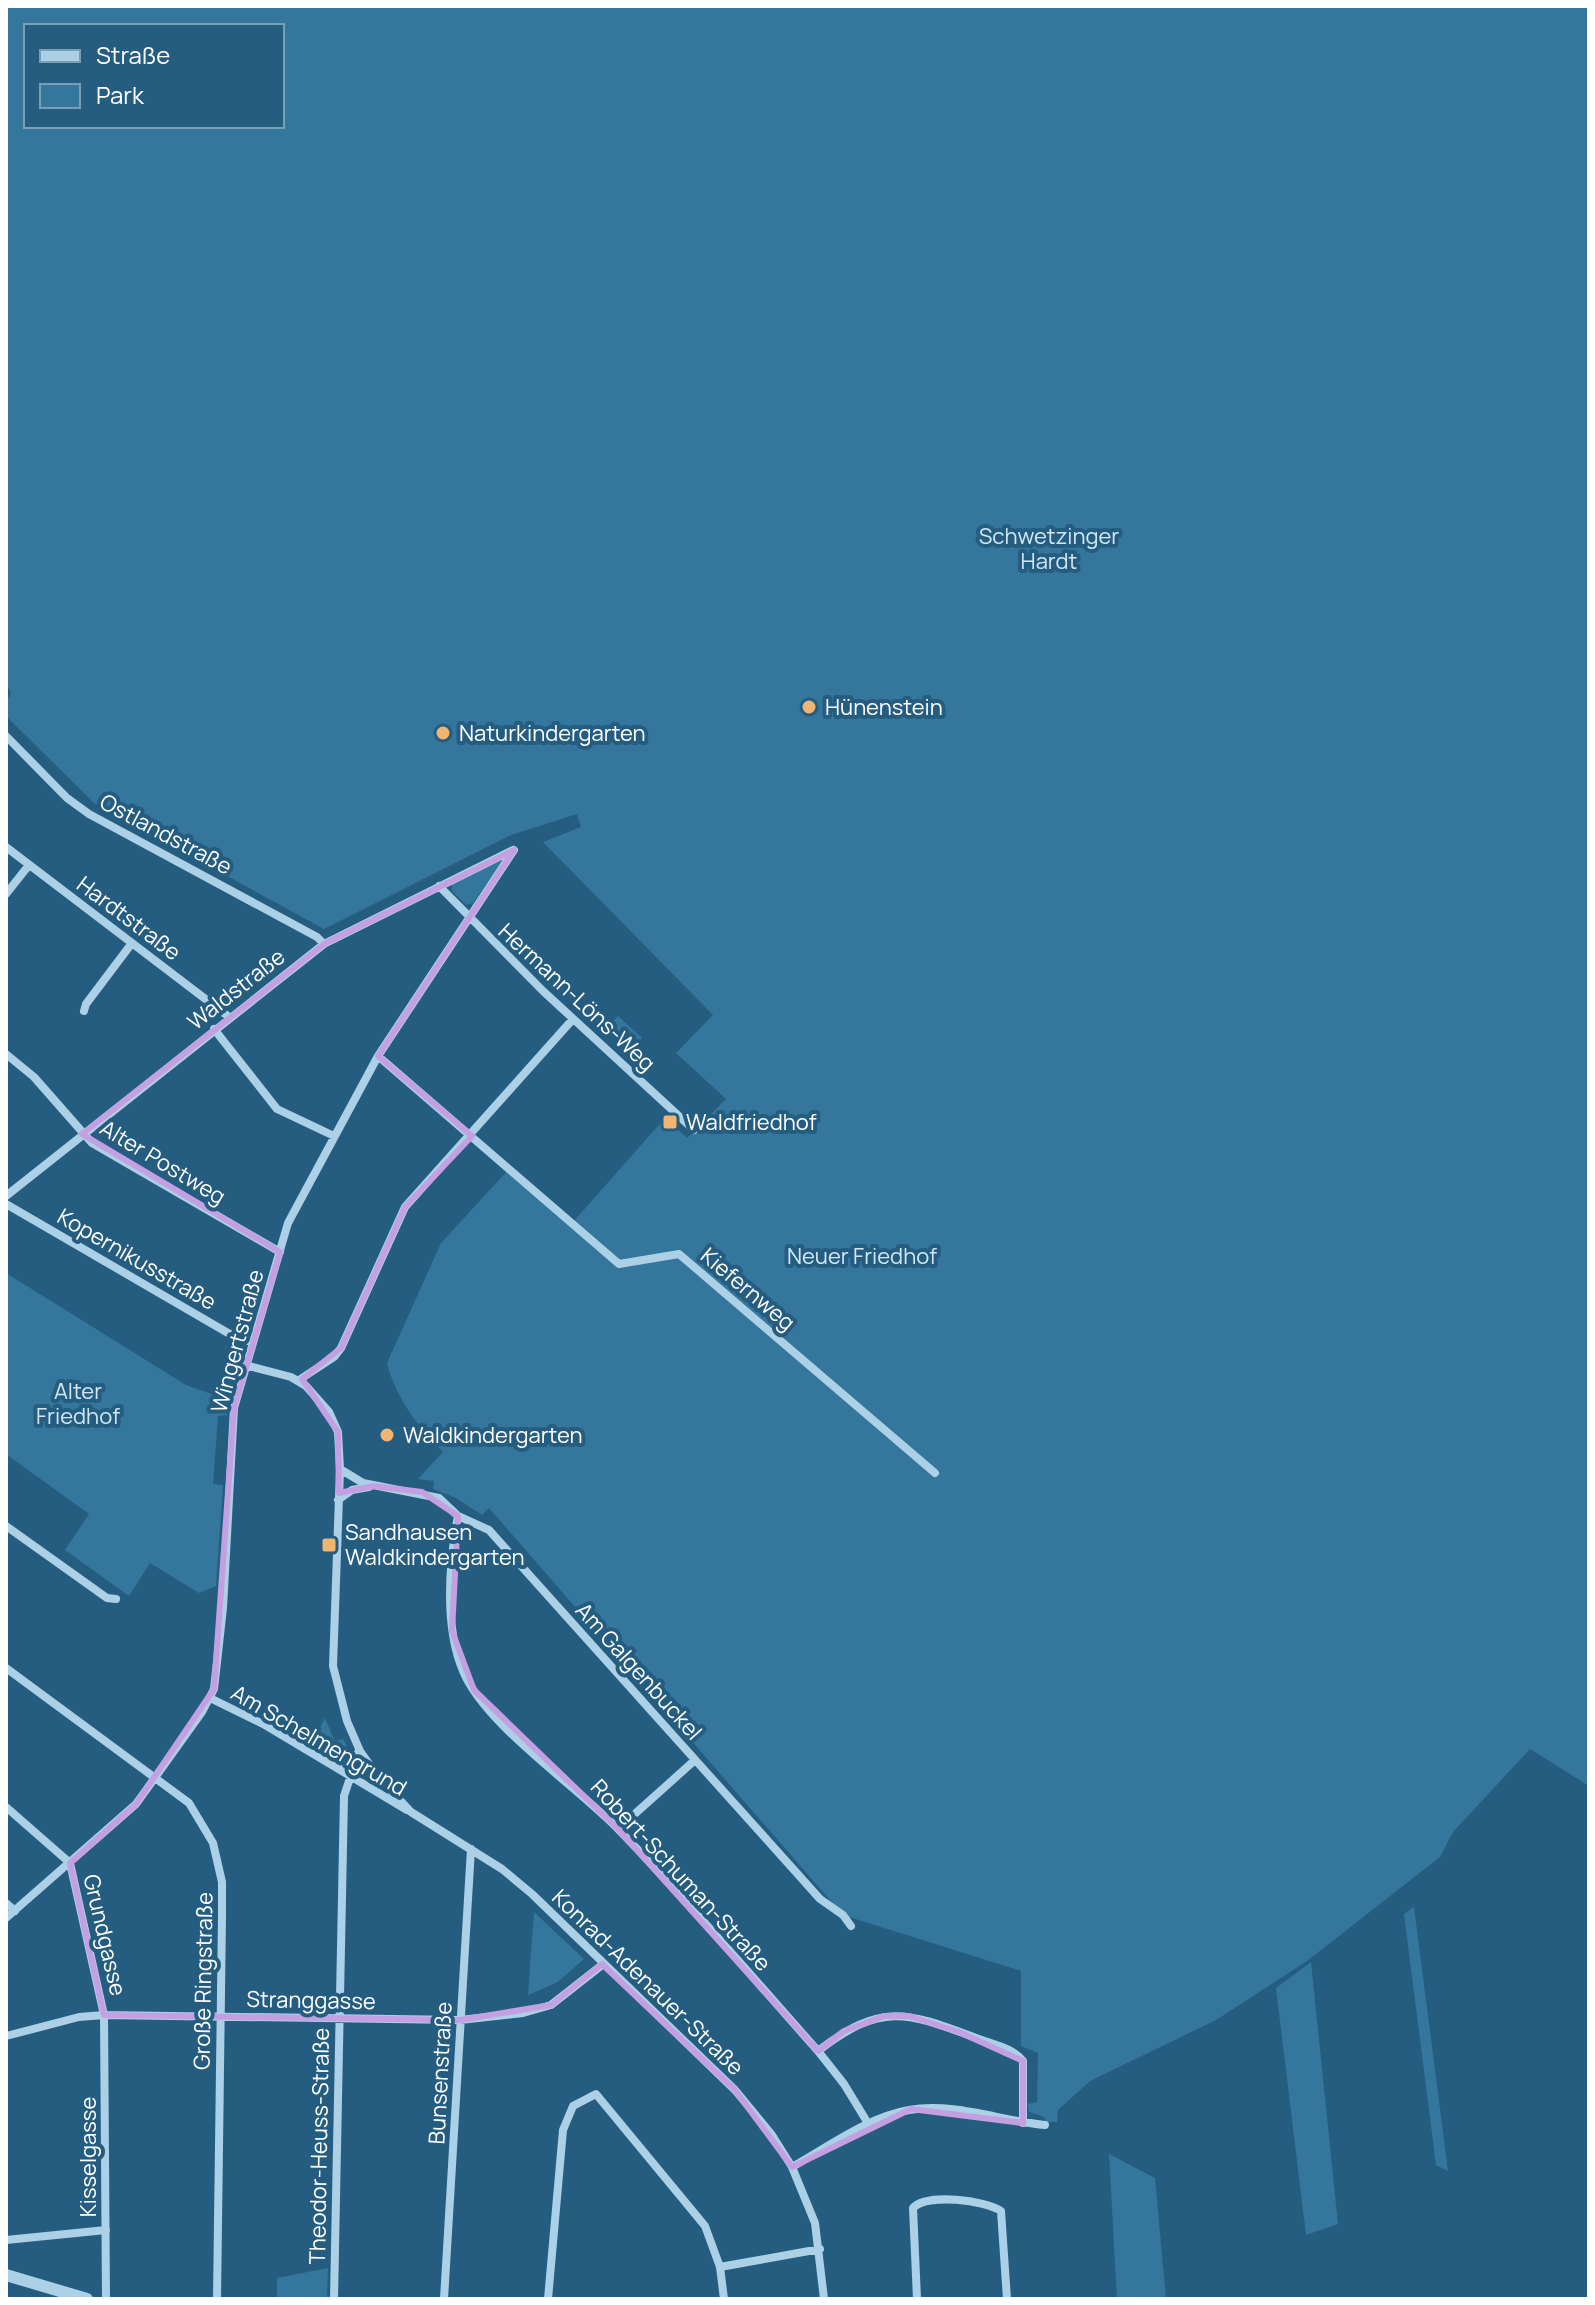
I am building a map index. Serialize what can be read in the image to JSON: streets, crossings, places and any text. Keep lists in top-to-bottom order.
{
  "streets": {
    "street": [
      "Ostlandstraße",
      "Hardtstraße",
      "Waldstraße",
      "Hermann-Löns-Weg",
      "Alter Postweg",
      "Kopernikusstraße",
      "Kiefernweg",
      "Wingertstraße",
      "Am Galgenbuckel",
      "Am Schelmengrund",
      "Robert-Schuman-Straße",
      "Grundgasse",
      "Große Ringstraße",
      "Konrad-Adenauer-Straße",
      "Stranggasse",
      "Bunsenstraße",
      "Theodor-Heuss-Straße",
      "Kisselgasse"
    ]
  },
  "crossings": [
    ["Ostlandstraße", "Waldstraße"],
    ["Hardtstraße", "Waldstraße"],
    ["Waldstraße", "Hermann-Löns-Weg"],
    ["Waldstraße", "Alter Postweg"],
    ["Waldstraße", "Wingertstraße"],
    ["Hermann-Löns-Weg", "Wingertstraße"],
    ["Alter Postweg", "Wingertstraße"],
    ["Kopernikusstraße", "Wingertstraße"],
    ["Kiefernweg", "Wingertstraße"],
    ["Wingertstraße", "Am Schelmengrund"],
    ["Wingertstraße", "Grundgasse"],
    ["Wingertstraße", "Große Ringstraße"],
    ["Am Galgenbuckel", "Robert-Schuman-Straße"],
    ["Am Galgenbuckel", "Konrad-Adenauer-Straße"],
    ["Am Schelmengrund", "Konrad-Adenauer-Straße"],
    ["Am Schelmengrund", "Theodor-Heuss-Straße"],
    ["Grundgasse", "Stranggasse"],
    ["Grundgasse", "Kisselgasse"],
    ["Große Ringstraße", "Stranggasse"],
    ["Konrad-Adenauer-Straße", "Stranggasse"],
    ["Konrad-Adenauer-Straße", "Bunsenstraße"],
    ["Stranggasse", "Bunsenstraße"],
    ["Stranggasse", "Theodor-Heuss-Straße"],
    ["Stranggasse", "Kisselgasse"]
  ],
  "parks": ["Schwetzinger Hardt", "Neuer Friedhof", "Alter Friedhof"],
  "places": {
    "other": ["Hünenstein", "Naturkindergarten", "Waldkindergarten"],
    "transit": ["Waldfriedhof", "Sandhausen Waldkindergarten"]
  },
  "legend": ["Straße", "Park"]
}
